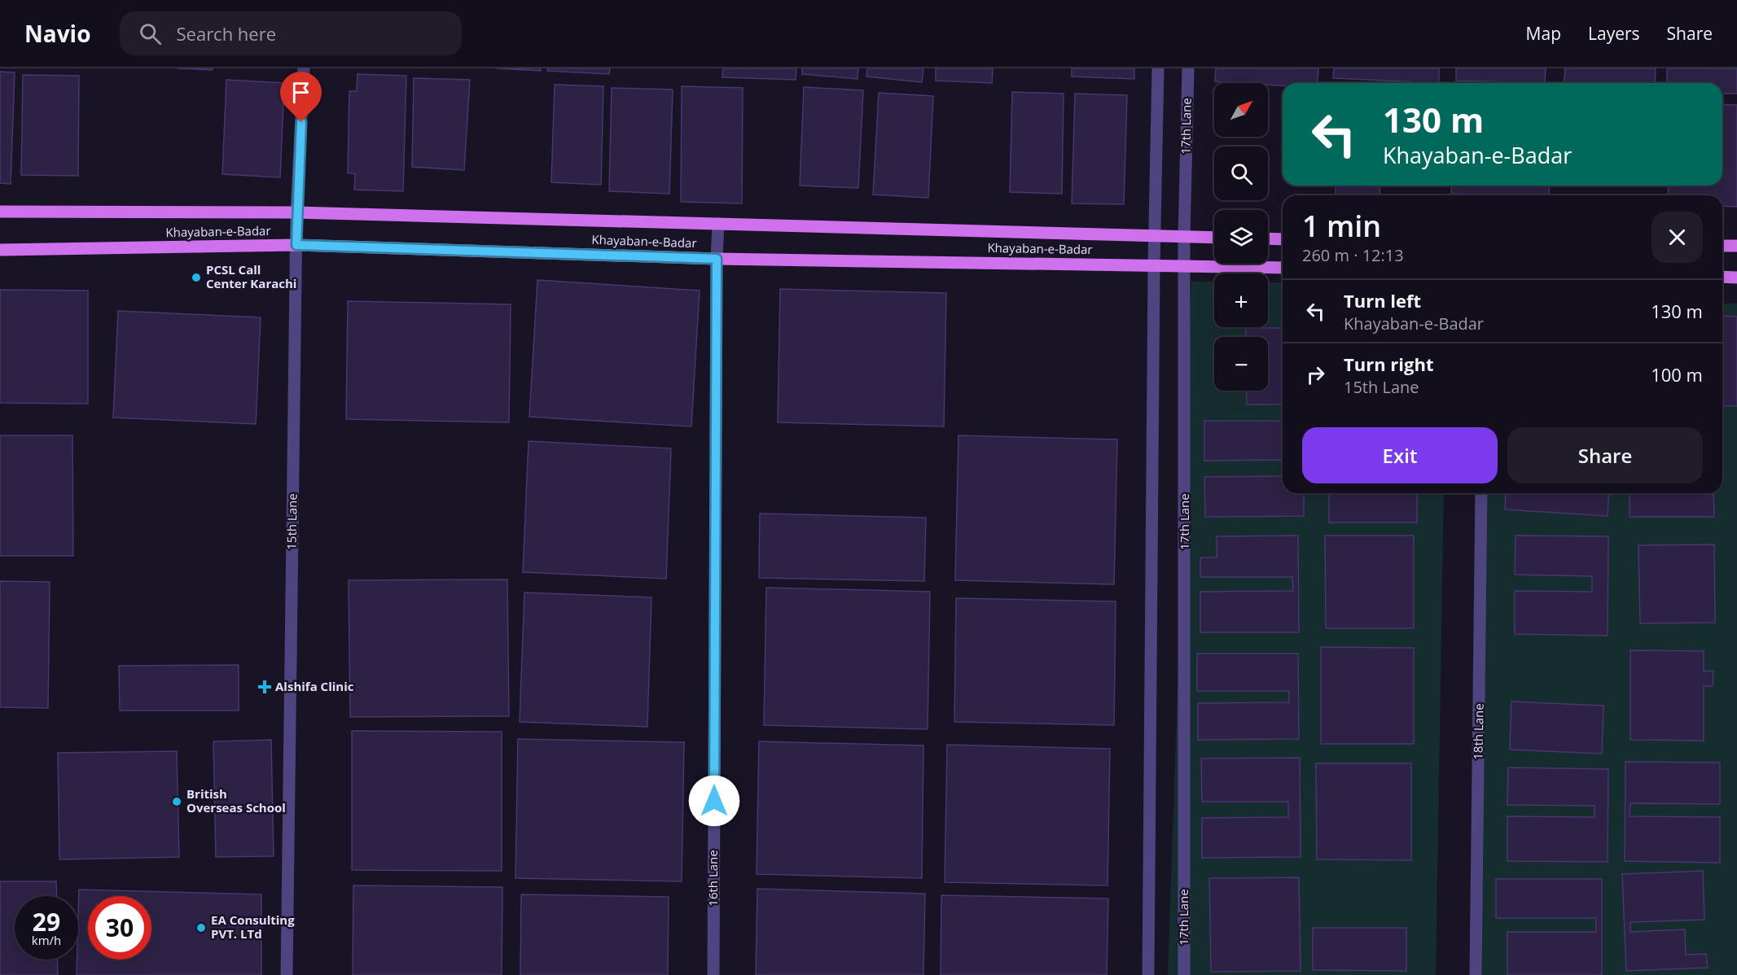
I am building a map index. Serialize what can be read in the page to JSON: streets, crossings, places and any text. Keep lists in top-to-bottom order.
{
  "streets": {
    "main road": ["Khayaban-e-Badar"],
    "street": [
      "17th Lane",
      "15th Lane",
      "18th Lane",
      "16th Lane"
    ]
  },
  "crossings": [
    ["17th Lane", "Khayaban-e-Badar"],
    ["Khayaban-e-Badar", "15th Lane"],
    ["Khayaban-e-Badar", "16th Lane"]
  ],
  "places": {
    "other": ["PCSL Call Center Karachi", "British Overseas School", "EA Consulting PVT. LTd"],
    "health": ["Alshifa Clinic"]
  },
  "north": "top right",
  "page": {
    "header": "Navio",
    "search": "Search here",
    "nav": ["Map", "Layers", "Share"],
    "map_buttons": ["+", "−"],
    "turn": ["130 m", "Khayaban-e-Badar"],
    "heading": ["1 min", "260 m · 12:13"],
    "list": [
      {
        "name": "Turn left",
        "note": "Khayaban-e-Badar",
        "value": "130 m"
      },
      {
        "name": "Turn right",
        "note": "15th Lane",
        "value": "100 m"
      }
    ],
    "buttons": ["Exit", "Share"],
    "speed": "29 km/h",
    "limit": "30"
  }
}
